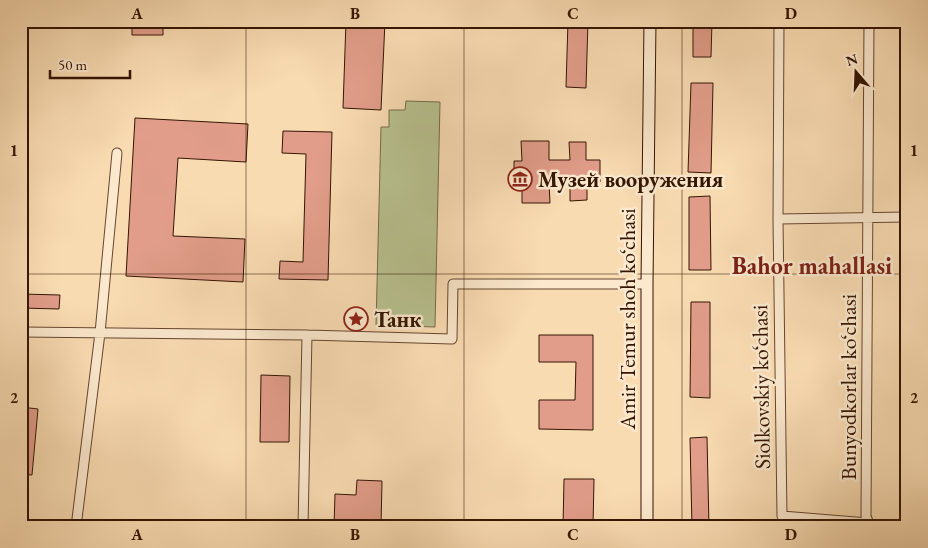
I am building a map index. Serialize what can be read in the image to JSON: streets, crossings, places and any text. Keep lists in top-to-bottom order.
{
  "streets": {
    "main road": ["Amir Temur shoh ko‘chasi"],
    "street": ["Siolkovskiy ko‘chasi", "Bunyodkorlar ko‘chasi"]
  },
  "crossings": [
    ["Siolkovskiy ko‘chasi", "Bunyodkorlar ko‘chasi"]
  ],
  "districts": ["Bahor mahallasi"],
  "places": {
    "museum": ["Музей вооружения"],
    "place": ["Танк"]
  },
  "scale_bar": "50 m",
  "north": "top",
  "grid": {
    "columns": [
      "A",
      "B",
      "C",
      "D"
    ],
    "rows": ["1", "2"]
  }
}
